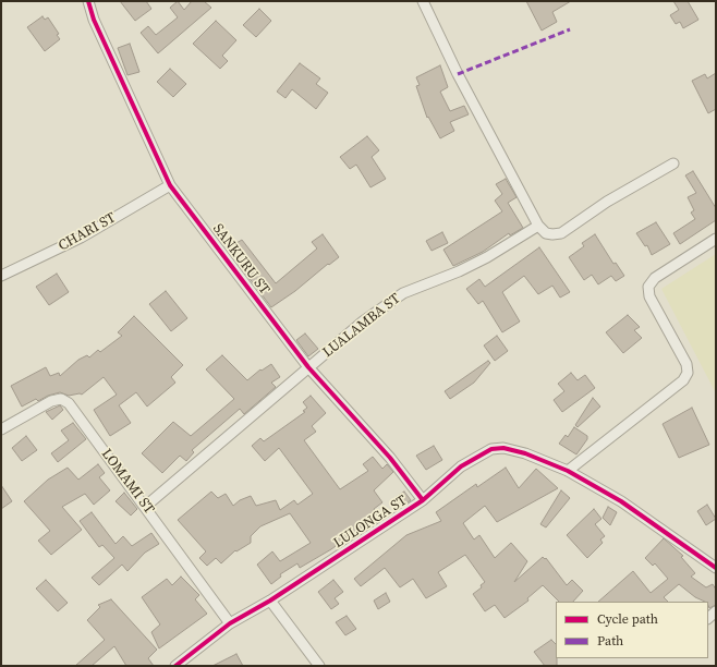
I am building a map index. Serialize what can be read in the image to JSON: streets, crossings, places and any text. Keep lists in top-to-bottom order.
{
  "streets": {
    "street": [
      "CHARI ST",
      "SANKURU ST",
      "LUALAMBA ST",
      "LOMAMI ST",
      "LULONGA ST"
    ]
  },
  "crossings": [
    ["CHARI ST", "SANKURU ST"],
    ["SANKURU ST", "LUALAMBA ST"],
    ["SANKURU ST", "LULONGA ST"],
    ["LUALAMBA ST", "LOMAMI ST"],
    ["LOMAMI ST", "LULONGA ST"]
  ],
  "legend": ["Cycle path", "Path"]
}
